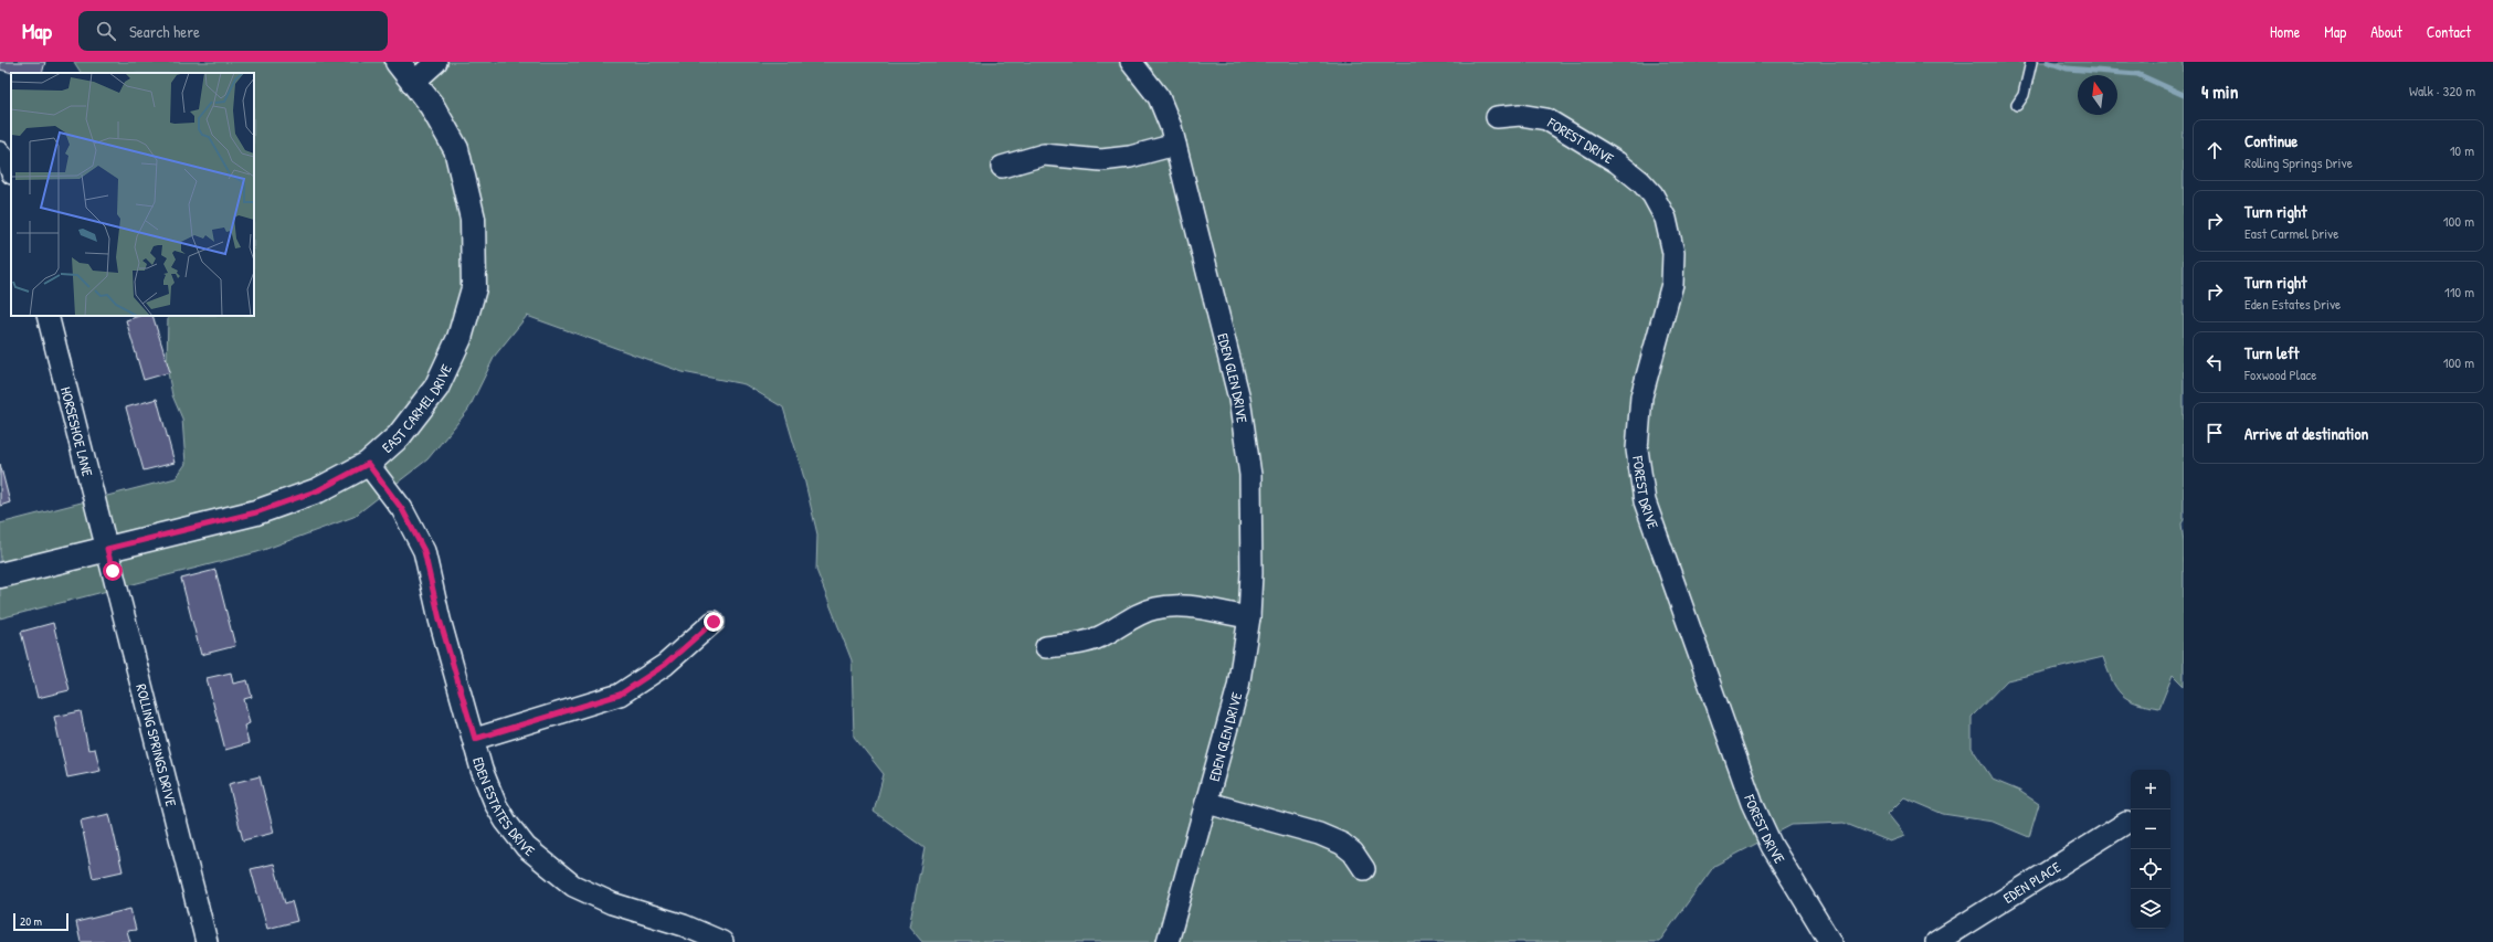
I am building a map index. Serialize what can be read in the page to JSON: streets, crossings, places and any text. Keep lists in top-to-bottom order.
{
  "streets": {
    "street": [
      "FOREST DRIVE",
      "EDEN GLEN DRIVE",
      "EAST CARMEL DRIVE",
      "HORSESHOE LANE",
      "ROLLING SPRINGS DRIVE",
      "EDEN ESTATES DRIVE",
      "EDEN PLACE"
    ]
  },
  "crossings": [
    ["EAST CARMEL DRIVE", "HORSESHOE LANE"],
    ["EAST CARMEL DRIVE", "ROLLING SPRINGS DRIVE"],
    ["EAST CARMEL DRIVE", "EDEN ESTATES DRIVE"],
    ["HORSESHOE LANE", "ROLLING SPRINGS DRIVE"]
  ],
  "scale_bar": "20 m",
  "north": "top",
  "page": {
    "header": "Map",
    "search": "Search here",
    "nav": [
      "Home",
      "Map",
      "About",
      "Contact"
    ],
    "heading": ["4 min", "Walk · 320 m"],
    "list": [
      ["Continue", "Rolling Springs Drive", "10 m"],
      ["Turn right", "East Carmel Drive", "100 m"],
      ["Turn right", "Eden Estates Drive", "110 m"],
      ["Turn left", "Foxwood Place", "100 m"],
      "Arrive at destination"
    ],
    "map_buttons": ["+", "−"],
    "scale": "20 m"
  }
}
